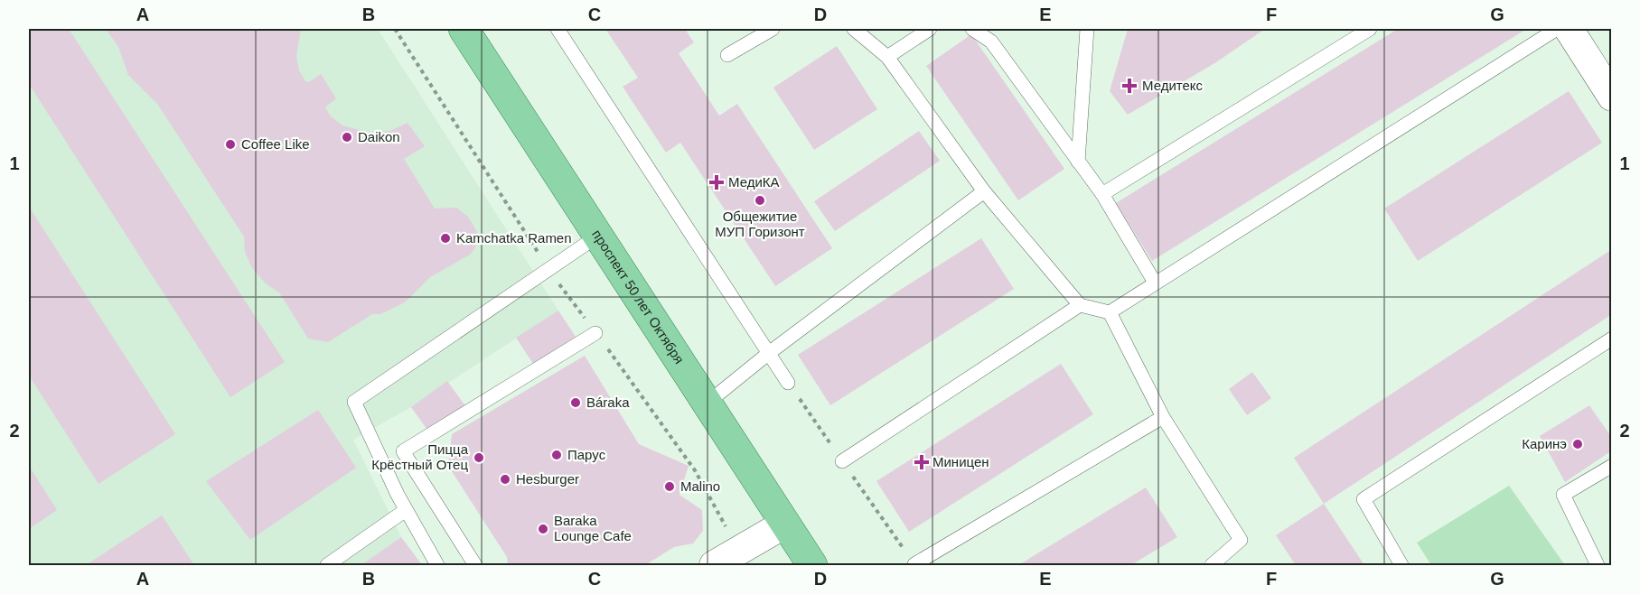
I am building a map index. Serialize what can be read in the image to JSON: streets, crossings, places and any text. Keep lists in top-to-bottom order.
{
  "streets": {
    "main road": ["проспект 50 лет Октября"]
  },
  "places": {
    "health": ["Медитекс", "МедиКА", "Миницен"],
    "other": [
      "Daikon",
      "Coffee Like",
      "Общежитие МУП Горизонт",
      "Kamchatka Ramen",
      "Báraka",
      "Каринэ",
      "Парус",
      "Пицца Крёстный Отец",
      "Hesburger",
      "Malino",
      "Baraka Lounge Cafe"
    ]
  },
  "grid": {
    "columns": [
      "A",
      "B",
      "C",
      "D",
      "E",
      "F",
      "G"
    ],
    "rows": ["1", "2"]
  }
}
